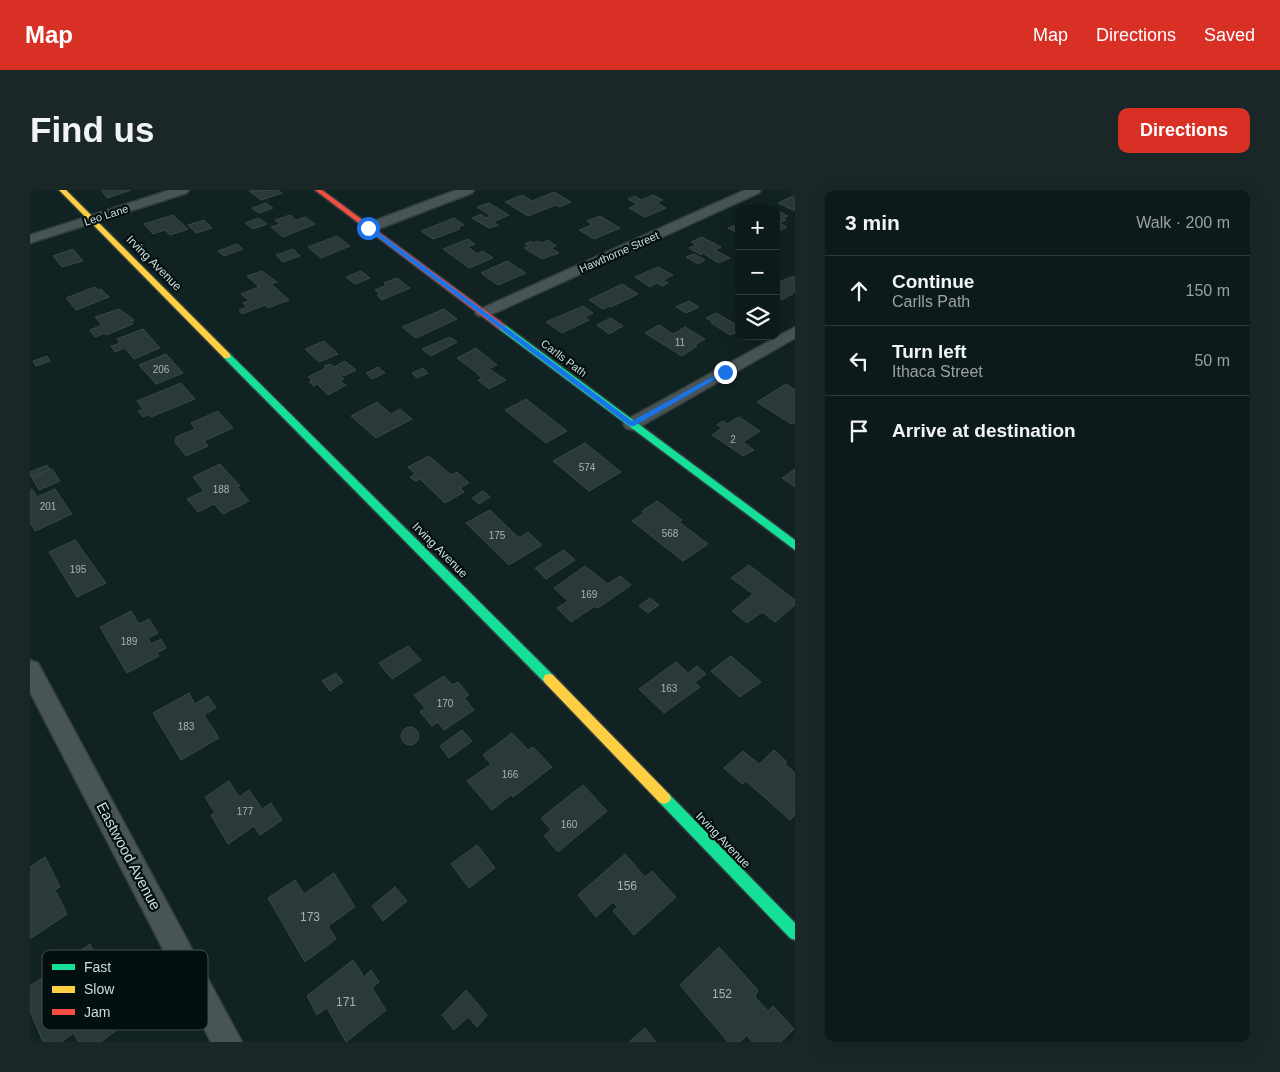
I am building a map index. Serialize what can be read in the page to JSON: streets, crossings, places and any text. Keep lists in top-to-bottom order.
{
  "streets": {
    "street": [
      "Leo Lane",
      "Hawthorne Street",
      "Irving Avenue",
      "Carlls Path",
      "Eastwood Avenue"
    ]
  },
  "crossings": [
    ["Leo Lane", "Irving Avenue"],
    ["Hawthorne Street", "Carlls Path"]
  ],
  "house_numbers": [
    "11",
    "206",
    "2",
    "574",
    "188",
    "201",
    "568",
    "175",
    "195",
    "169",
    "189",
    "163",
    "170",
    "183",
    "166",
    "177",
    "160",
    "156",
    "173",
    "152",
    "171"
  ],
  "legend": ["Fast", "Slow", "Jam"],
  "page": {
    "header": "Map",
    "nav": ["Map", "Directions", "Saved"],
    "buttons": "Directions",
    "title": "Find us",
    "heading": ["3 min", "Walk · 200 m"],
    "map_buttons": ["+", "−"],
    "list": [
      ["Continue", "Carlls Path", "150 m"],
      ["Turn left", "Ithaca Street", "50 m"],
      "Arrive at destination"
    ]
  }
}
